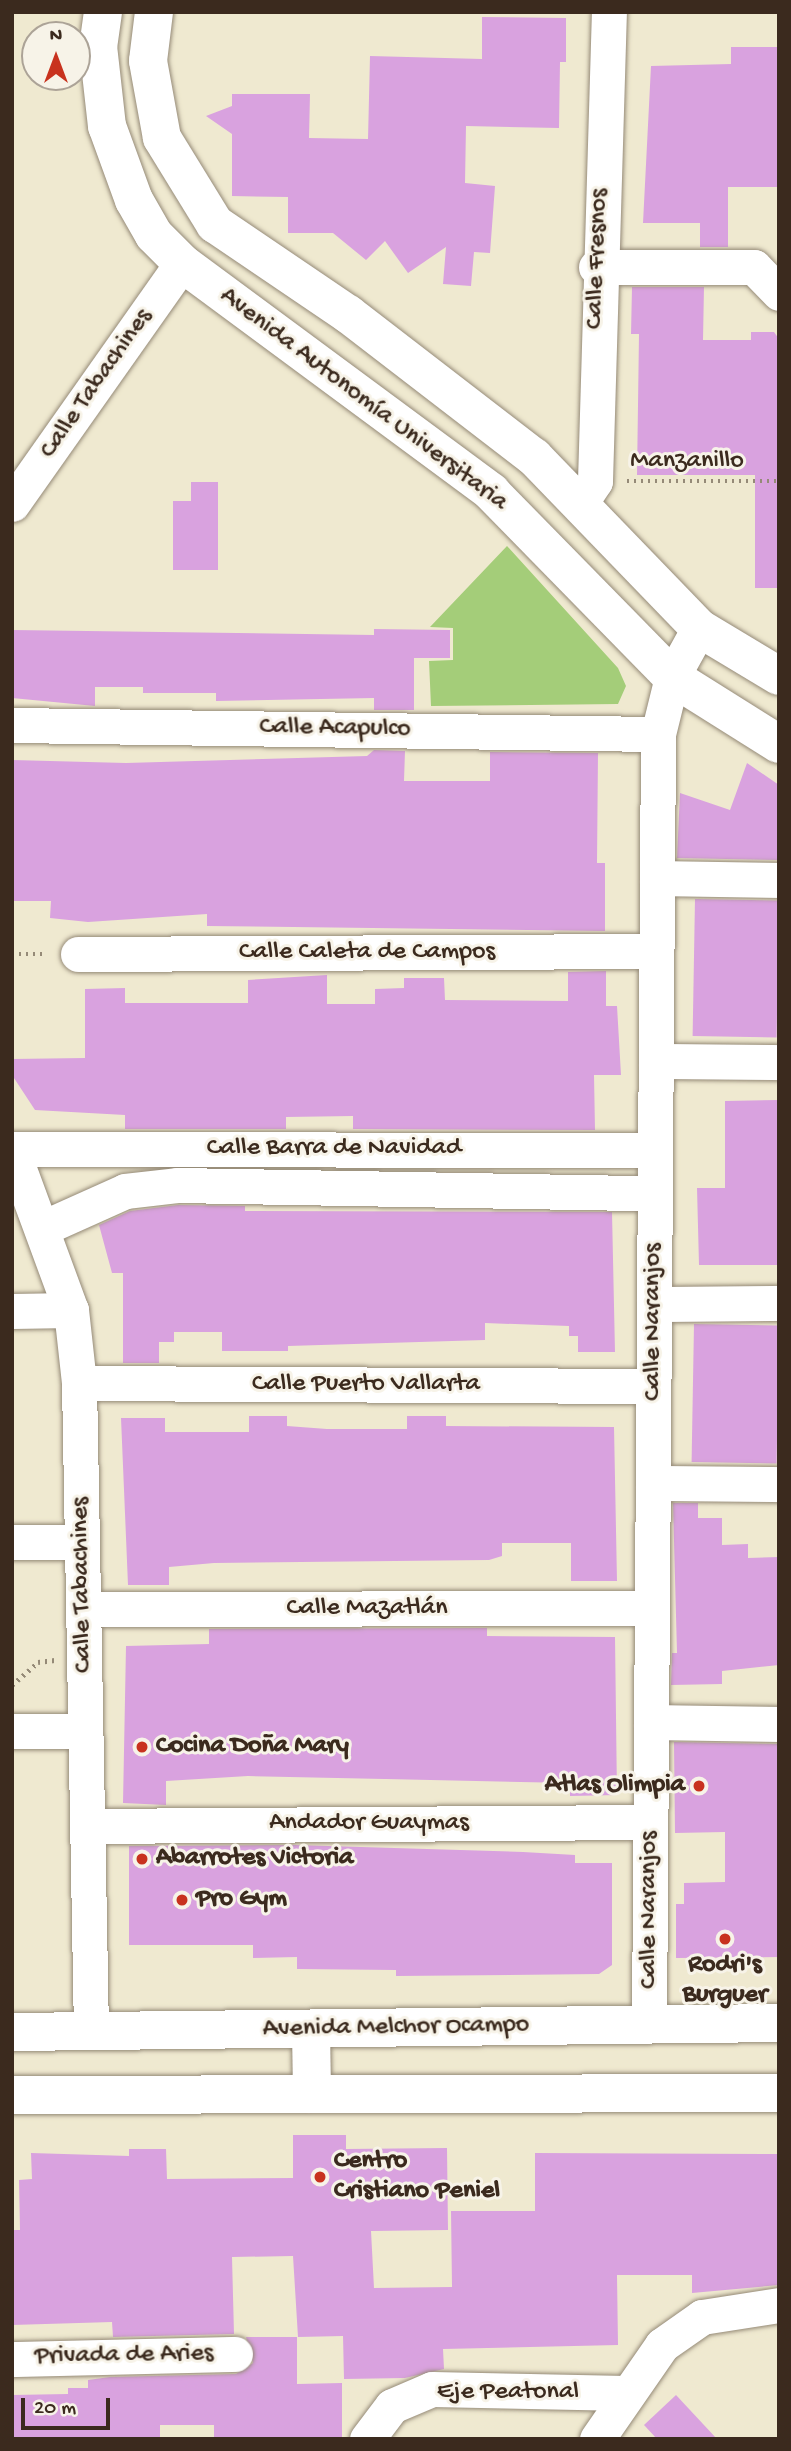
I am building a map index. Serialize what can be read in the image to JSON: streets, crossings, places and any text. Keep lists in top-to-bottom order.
{
  "streets": {
    "street": [
      "Calle Fresnos",
      "Calle Tabachines",
      "Avenida Autonomía Universitaria",
      "Calle Acapulco",
      "Calle Caleta de Campos",
      "Calle Barra de Navidad",
      "Calle Naranjos",
      "Calle Puerto Vallarta",
      "Calle Mazatlán",
      "Andador Guaymas",
      "Avenida Melchor Ocampo",
      "Privada de Aries",
      "Eje Peatonal"
    ],
    "path": ["Manzanillo"]
  },
  "crossings": [
    ["Calle Fresnos", "Avenida Autonomía Universitaria"],
    ["Calle Fresnos", "Manzanillo"],
    ["Calle Tabachines", "Avenida Autonomía Universitaria"],
    ["Calle Tabachines", "Calle Barra de Navidad"],
    ["Calle Tabachines", "Calle Puerto Vallarta"],
    ["Calle Tabachines", "Calle Mazatlán"],
    ["Calle Tabachines", "Andador Guaymas"],
    ["Calle Tabachines", "Avenida Melchor Ocampo"],
    ["Avenida Autonomía Universitaria", "Manzanillo"],
    ["Avenida Autonomía Universitaria", "Calle Naranjos"],
    ["Calle Acapulco", "Calle Naranjos"],
    ["Calle Caleta de Campos", "Calle Naranjos"],
    ["Calle Barra de Navidad", "Calle Naranjos"],
    ["Calle Naranjos", "Calle Puerto Vallarta"],
    ["Calle Naranjos", "Calle Mazatlán"],
    ["Calle Naranjos", "Andador Guaymas"],
    ["Calle Naranjos", "Avenida Melchor Ocampo"]
  ],
  "places": [
    "Cocina Doña Mary",
    "Atlas Olimpia",
    "Abarrotes Victoria",
    "Pro Gym",
    "Rodri's Burguer",
    "Centro Cristiano Peniel"
  ],
  "scale_bar": "20 m",
  "north": "top"
}
